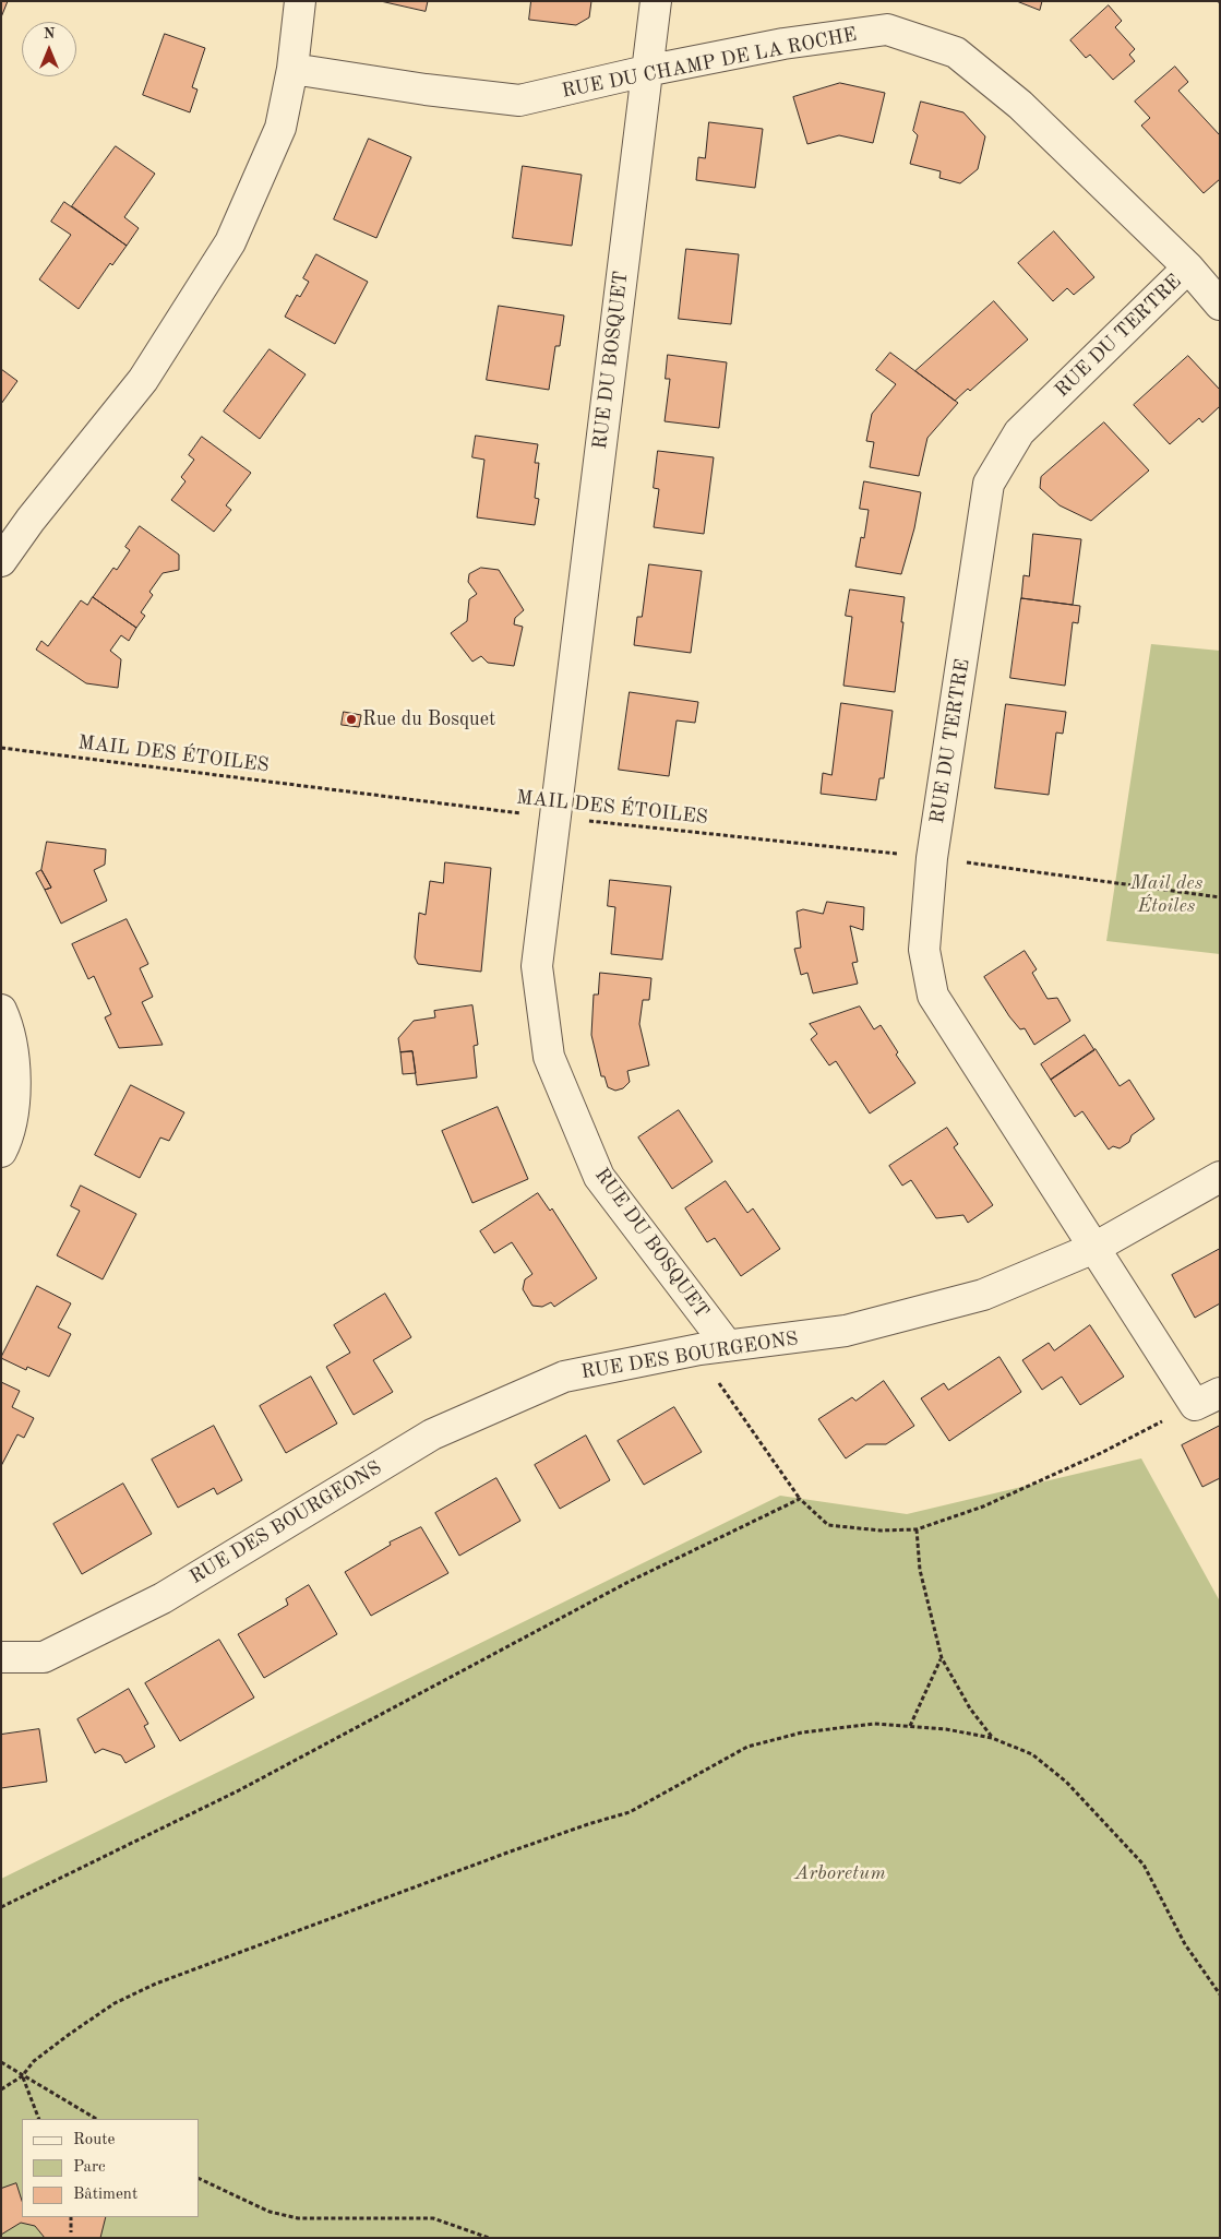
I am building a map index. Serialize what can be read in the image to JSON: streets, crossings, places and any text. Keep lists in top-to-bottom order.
{
  "streets": {
    "street": [
      "RUE DU CHAMP DE LA ROCHE",
      "RUE DU TERTRE",
      "RUE DU BOSQUET",
      "RUE DES BOURGEONS"
    ],
    "path": ["MAIL DES ÉTOILES"]
  },
  "crossings": [
    ["RUE DU CHAMP DE LA ROCHE", "RUE DU TERTRE"],
    ["RUE DU CHAMP DE LA ROCHE", "RUE DU BOSQUET"],
    ["RUE DU TERTRE", "MAIL DES ÉTOILES"],
    ["RUE DU TERTRE", "RUE DES BOURGEONS"],
    ["RUE DU BOSQUET", "MAIL DES ÉTOILES"],
    ["RUE DU BOSQUET", "RUE DES BOURGEONS"]
  ],
  "parks": ["Mail des Étoiles", "Arboretum"],
  "places": ["Rue du Bosquet"],
  "legend": ["Route", "Parc", "Bâtiment"],
  "north": "top"
}
